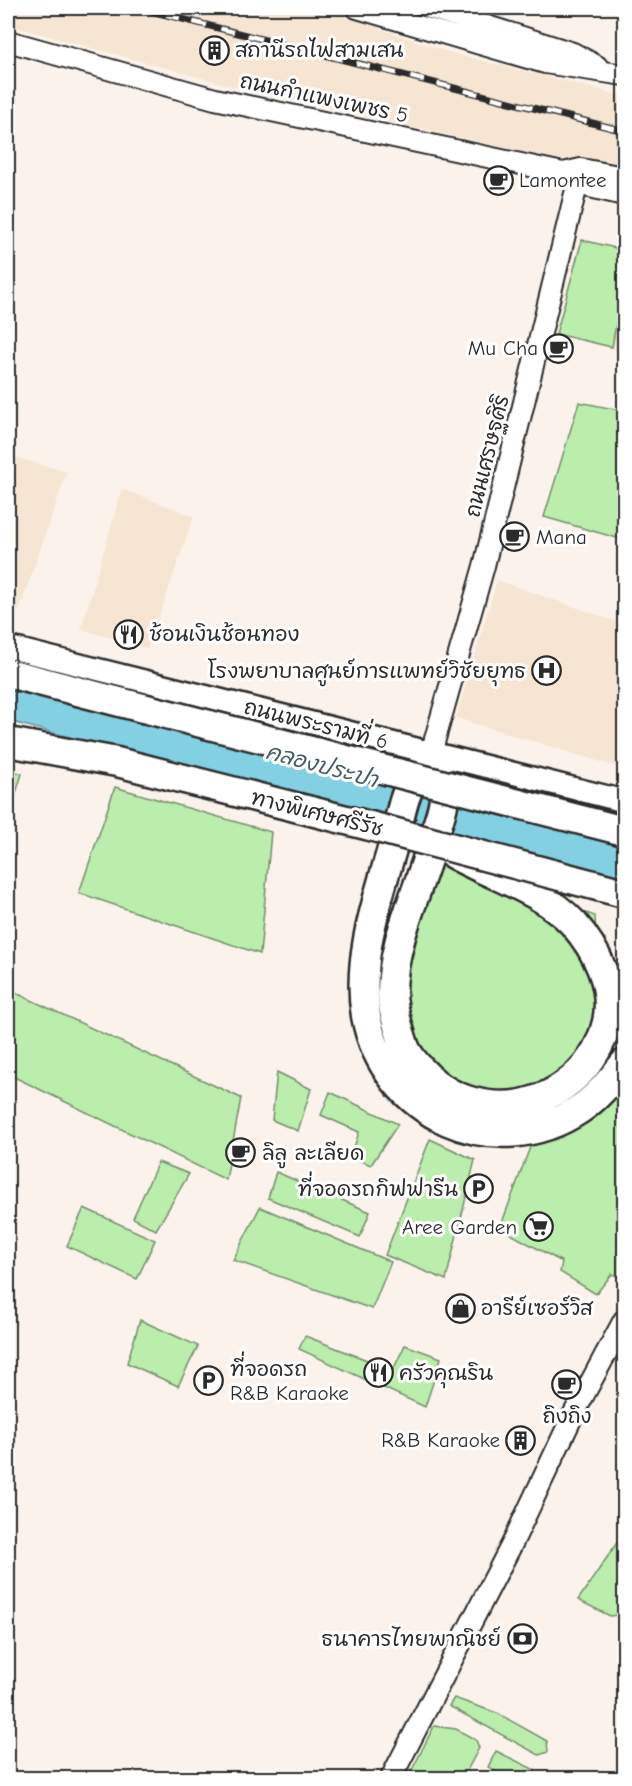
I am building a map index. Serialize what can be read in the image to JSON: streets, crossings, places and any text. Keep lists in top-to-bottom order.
{
  "streets": {
    "highway": ["ทางพิเศษศรีรัช"],
    "main road": ["ถนนพระรามที่ 6"],
    "street": ["ถนนกำแพงเพชร 5", "ถนนเศรษฐศิริ"]
  },
  "crossings": [
    ["ถนนกำแพงเพชร 5", "ถนนเศรษฐศิริ"],
    ["ถนนเศรษฐศิริ", "ถนนพระรามที่ 6"]
  ],
  "water": ["คลองประปา"],
  "places": {
    "building": ["สถานีรถไฟสามเสน", "R&B Karaoke"],
    "cafe": [
      "Lamontee",
      "Mu Cha",
      "Mana",
      "ลิลู ละเลียด",
      "ถิงถิง"
    ],
    "restaurant": ["ช้อนเงินช้อนทอง", "ครัวคุณริน"],
    "hospital": ["โรงพยาบาลศูนย์การแพทย์วิชัยยุทธ"],
    "parking": ["ที่จอดรถกิฟฟารีน", "ที่จอดรถ R&B Karaoke"],
    "supermarket": ["Aree Garden"],
    "shop": ["อารีย์เซอร์วิส"],
    "bank": ["ธนาคารไทยพาณิชย์"]
  }
}
